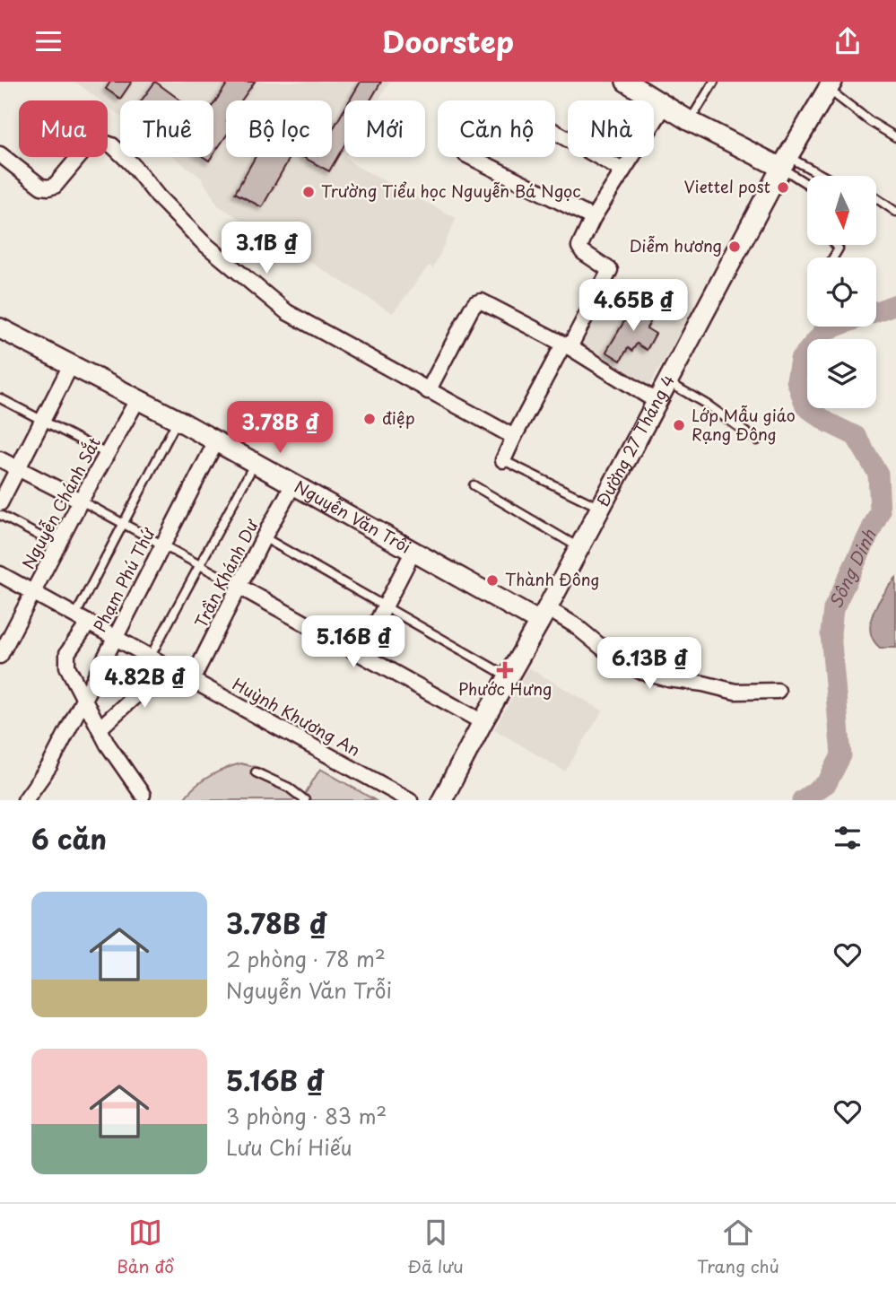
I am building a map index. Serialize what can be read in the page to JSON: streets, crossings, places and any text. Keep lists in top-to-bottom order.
{
  "streets": {
    "street": [
      "Đường 27 Tháng 4",
      "Nguyễn Chánh Sắt",
      "Nguyễn Văn Trỗi",
      "Trần Khánh Dư",
      "Phạm Phú Thứ",
      "Huỳnh Khương An"
    ]
  },
  "crossings": [
    ["Đường 27 Tháng 4", "Nguyễn Văn Trỗi"],
    ["Nguyễn Chánh Sắt", "Nguyễn Văn Trỗi"],
    ["Nguyễn Chánh Sắt", "Huỳnh Khương An"],
    ["Nguyễn Văn Trỗi", "Trần Khánh Dư"],
    ["Nguyễn Văn Trỗi", "Phạm Phú Thứ"],
    ["Trần Khánh Dư", "Huỳnh Khương An"],
    ["Phạm Phú Thứ", "Huỳnh Khương An"]
  ],
  "water": ["Sông Dinh"],
  "places": {
    "other": [
      "Viettel post",
      "Trường Tiểu học Nguyễn Bá Ngọc",
      "Diễm hương",
      "điệp",
      "Lớp Mẫu giáo Rạng Đông",
      "Thành Đông"
    ],
    "health": ["Phước Hưng"]
  },
  "north": "bottom",
  "page": {
    "header": "Doorstep",
    "chip": [
      "Mua",
      "Thuê",
      "Bộ lọc",
      "Mới",
      "Căn hộ",
      "Nhà"
    ],
    "price": [
      "3.1B ₫",
      "4.65B ₫",
      "3.78B ₫",
      "5.16B ₫",
      "6.13B ₫",
      "4.82B ₫"
    ],
    "heading": "6 căn",
    "list": [
      {
        "name": "3.78B ₫",
        "note": "2 phòng · 78 m² · Nguyễn Văn Trỗi"
      },
      {
        "name": "5.16B ₫",
        "note": "3 phòng · 83 m² · Lưu Chí Hiếu"
      }
    ],
    "tabs": ["Bản đồ", "Đã lưu", "Trang chủ"]
  }
}
